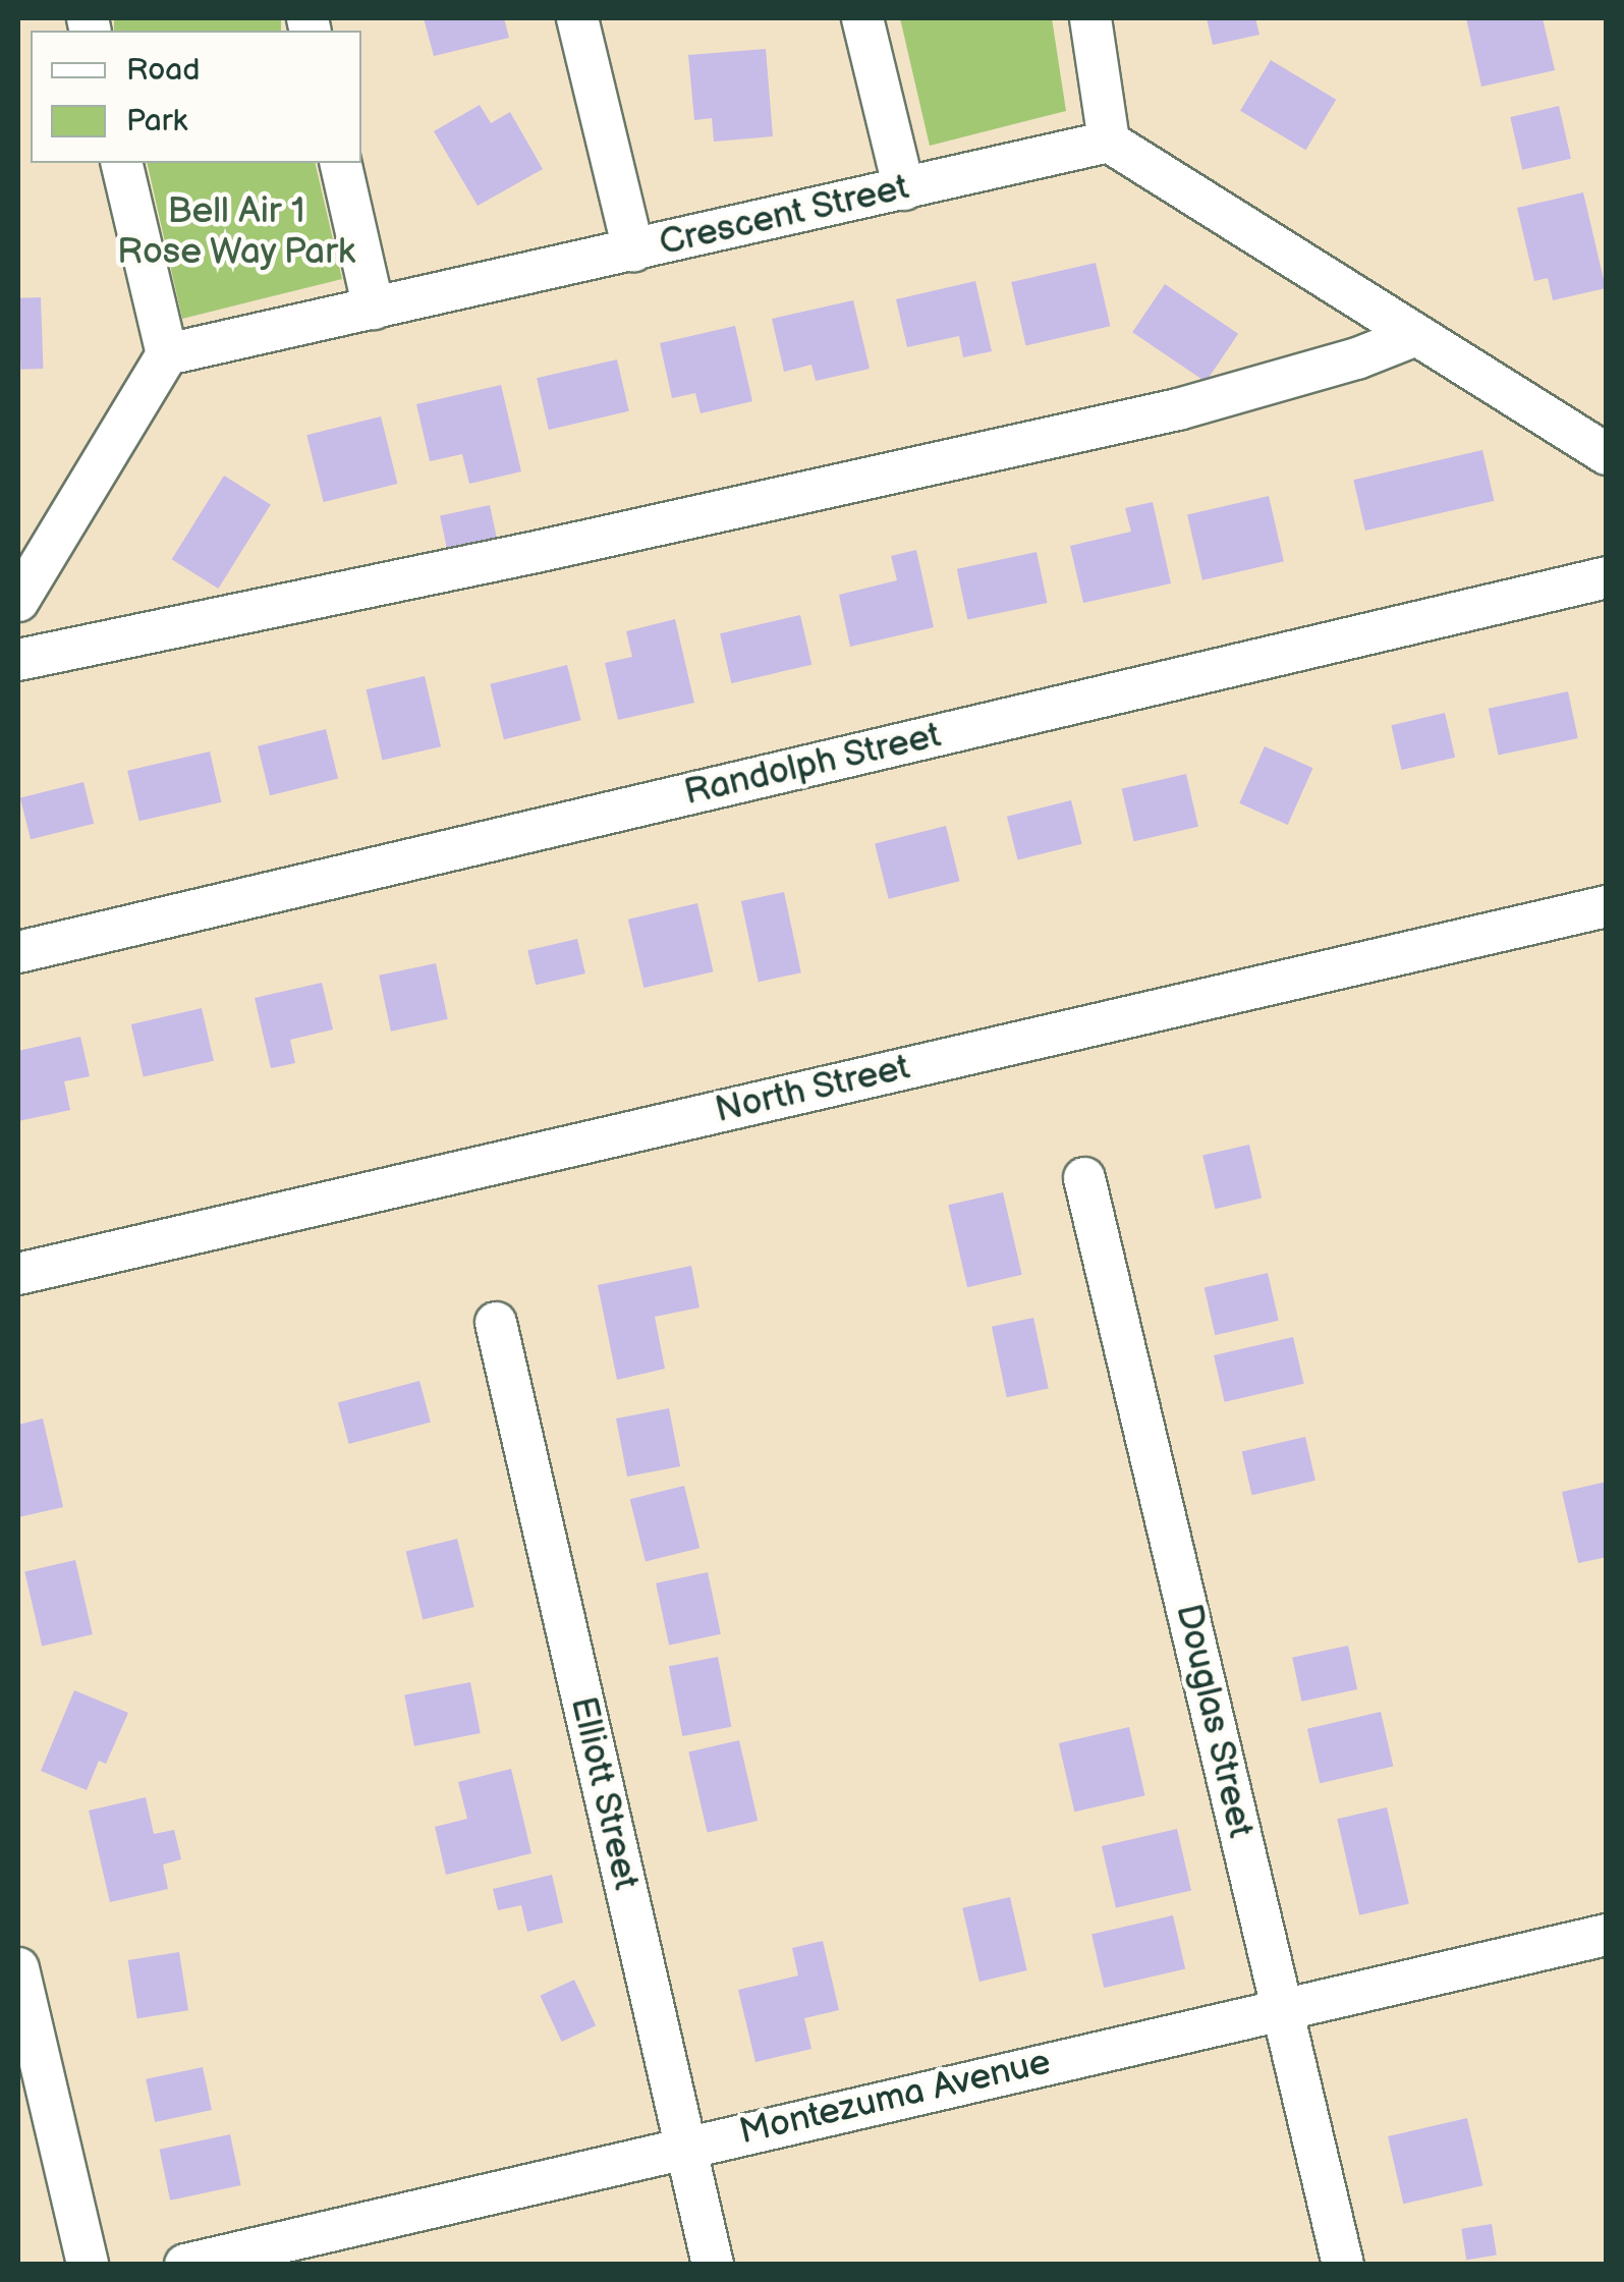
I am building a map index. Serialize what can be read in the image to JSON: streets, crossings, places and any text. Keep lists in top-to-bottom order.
{
  "streets": {
    "street": [
      "Crescent Street",
      "Randolph Street",
      "North Street",
      "Douglas Street",
      "Elliott Street",
      "Montezuma Avenue"
    ]
  },
  "crossings": [
    ["Douglas Street", "Montezuma Avenue"],
    ["Elliott Street", "Montezuma Avenue"]
  ],
  "parks": ["Bell Air 1 Rose Way Park"],
  "legend": ["Road", "Park"]
}
